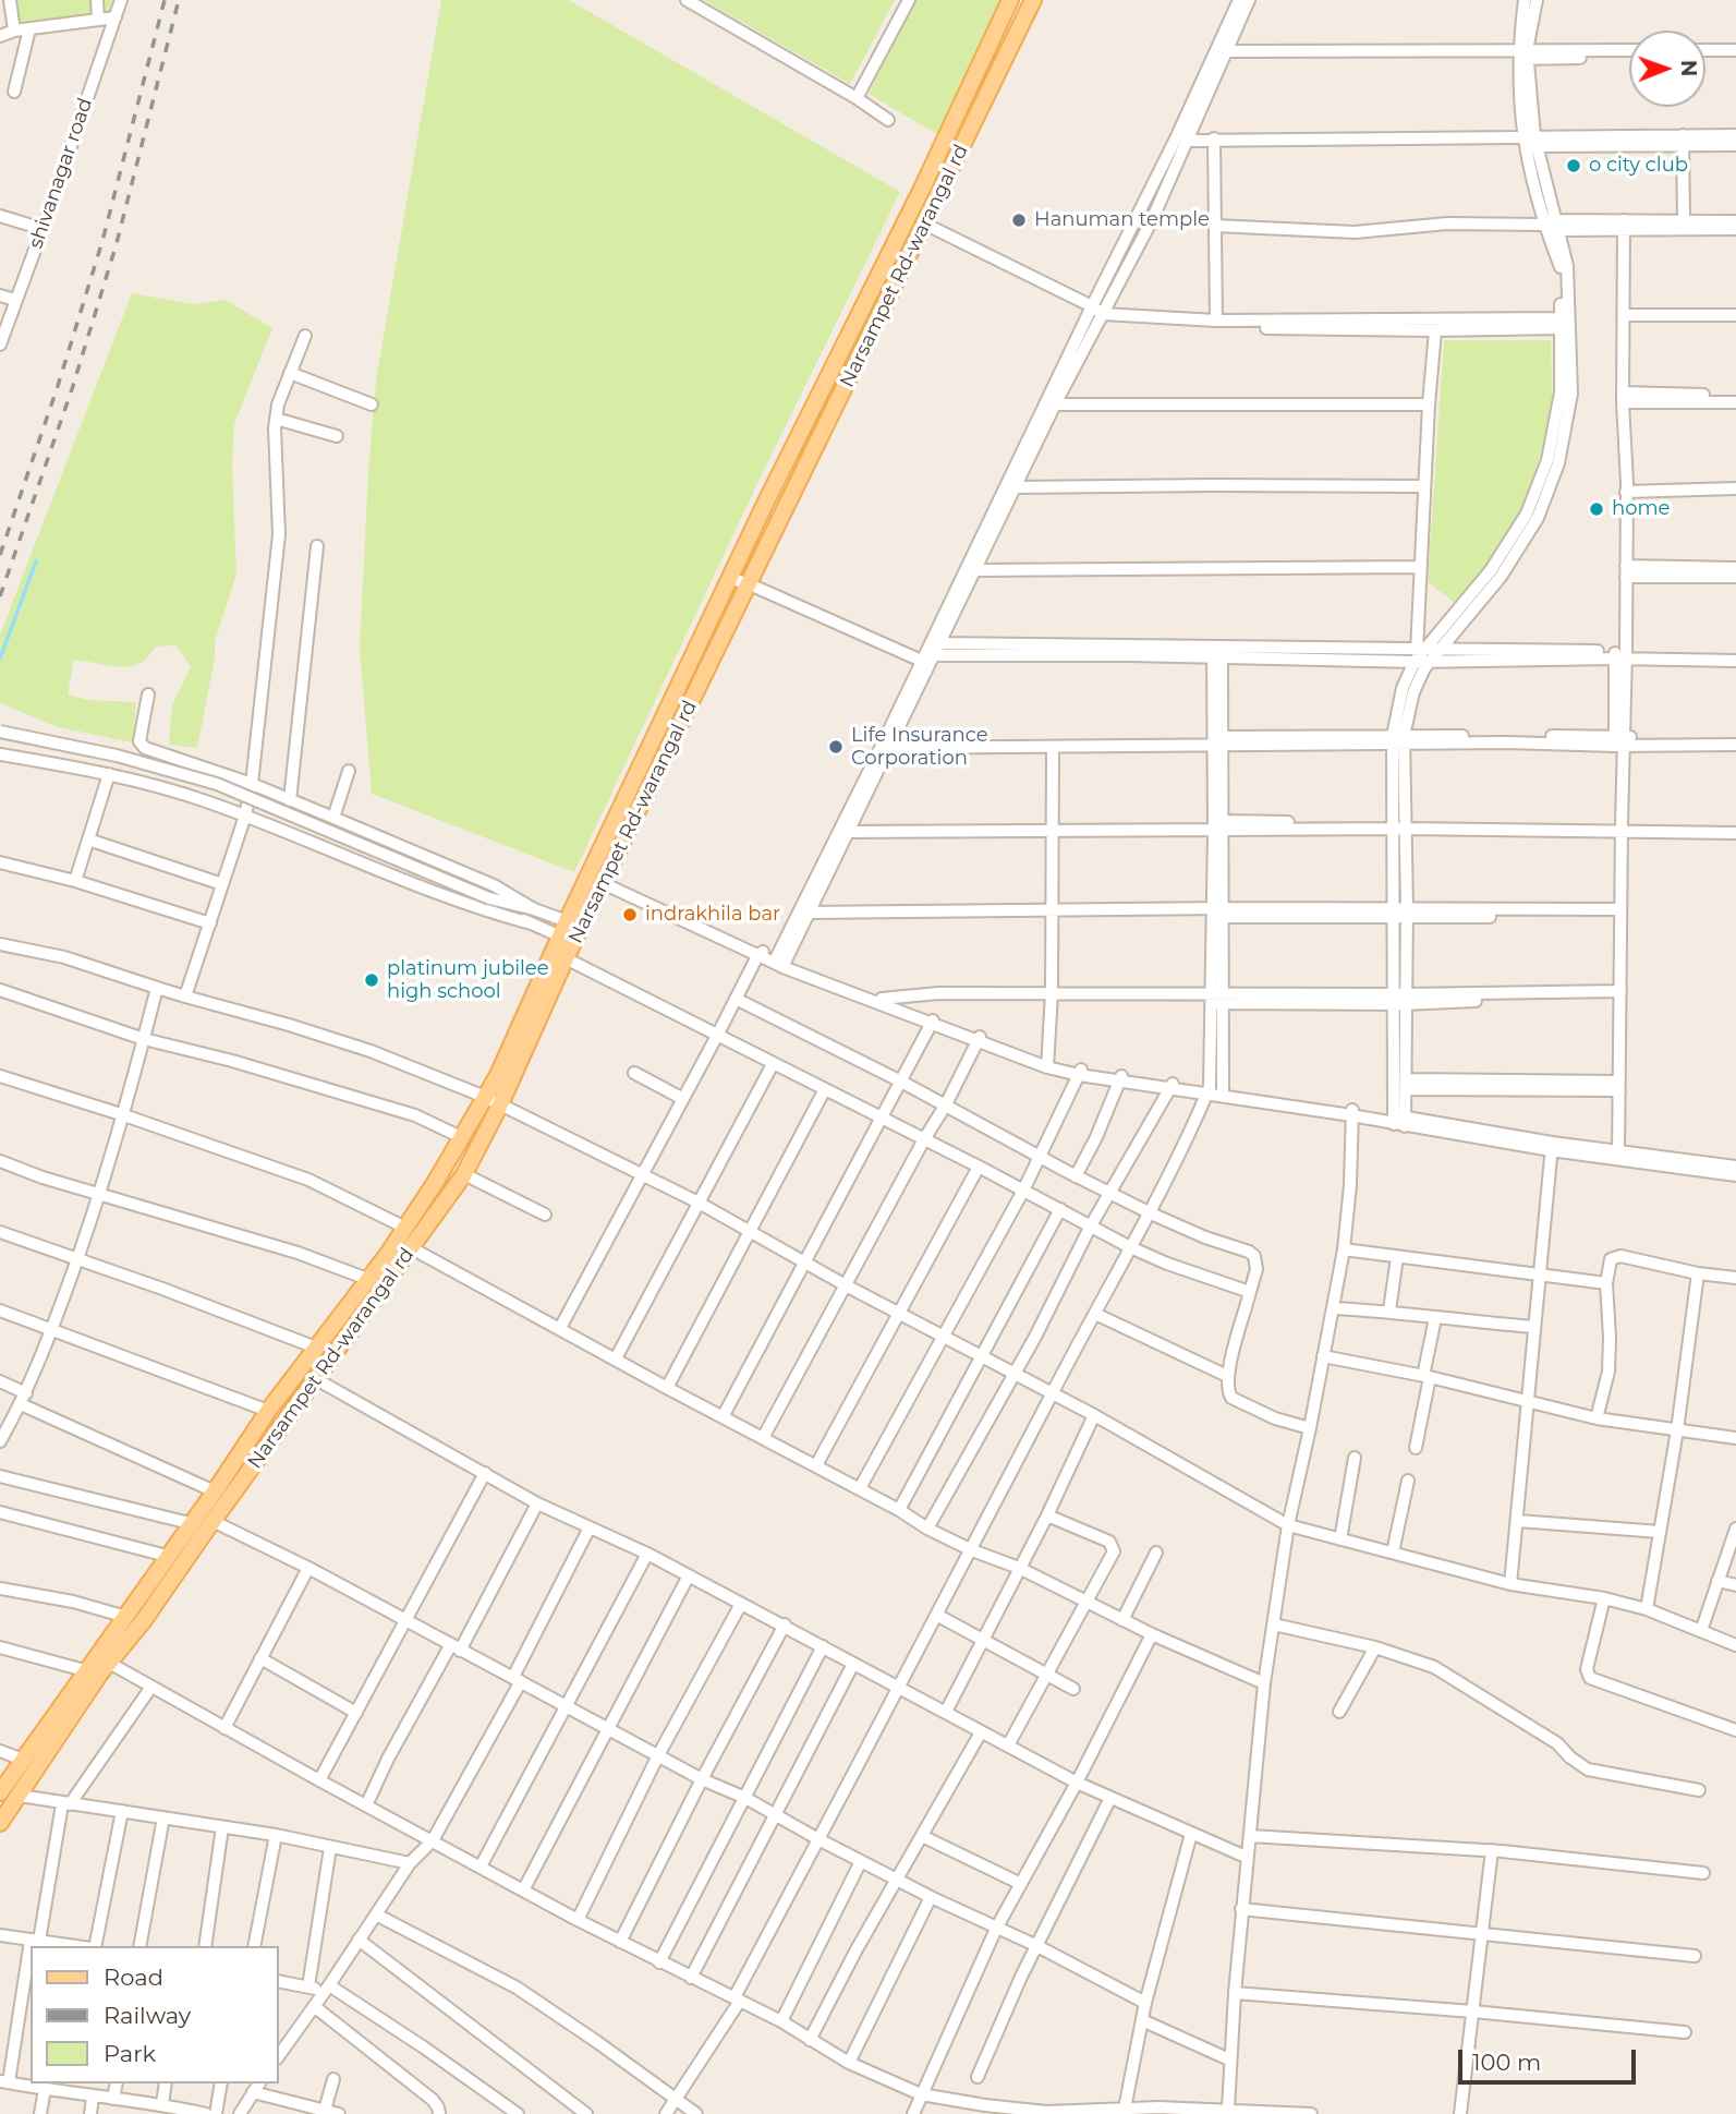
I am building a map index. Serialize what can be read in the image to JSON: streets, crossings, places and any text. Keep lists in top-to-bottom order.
{
  "streets": {
    "main road": ["Narsampet Rd-warangal rd"],
    "street": ["shivanagar road"]
  },
  "places": [
    "o city club",
    "Hanuman temple",
    "home",
    "Life Insurance Corporation",
    "indrakhila bar",
    "platinum jubilee high school"
  ],
  "legend": ["Road", "Railway", "Park"],
  "scale_bar": "100 m",
  "north": "right"
}
